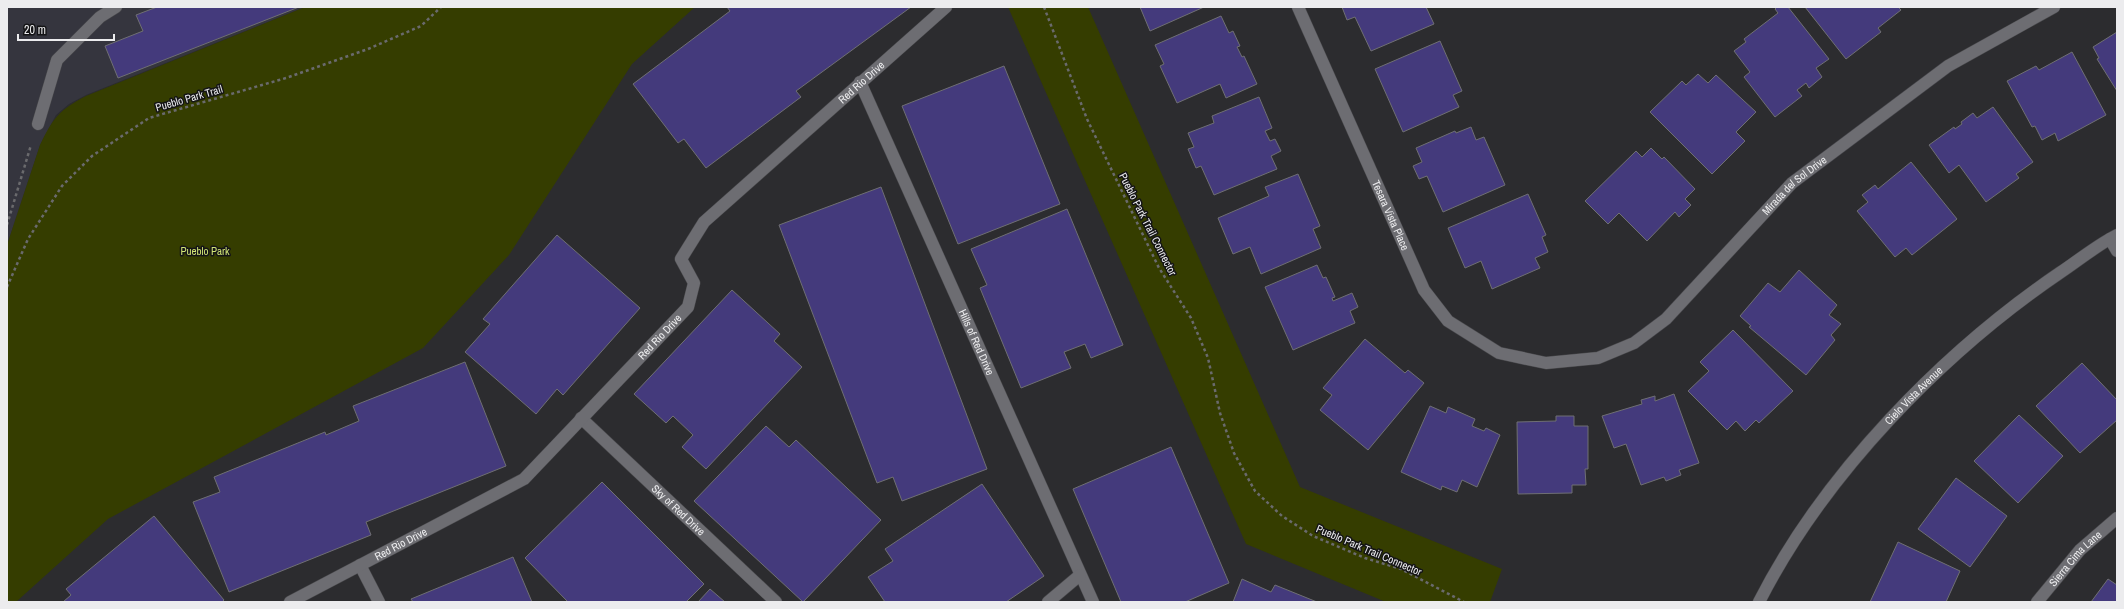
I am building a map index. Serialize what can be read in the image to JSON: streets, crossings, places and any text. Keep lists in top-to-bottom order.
{
  "streets": {
    "street": [
      "Red Rio Drive",
      "Mirada del Sol Drive",
      "Tesara Vista Place",
      "Hills of Red Drive",
      "Cielo Vista Avenue",
      "Sky of Red Drive",
      "Sierra Cima Lane"
    ],
    "path": ["Pueblo Park Trail", "Pueblo Park Trail Connector"]
  },
  "crossings": [
    ["Red Rio Drive", "Hills of Red Drive"],
    ["Red Rio Drive", "Sky of Red Drive"],
    ["Mirada del Sol Drive", "Tesara Vista Place"]
  ],
  "parks": ["Pueblo Park"],
  "scale_bar": "20 m"
}
